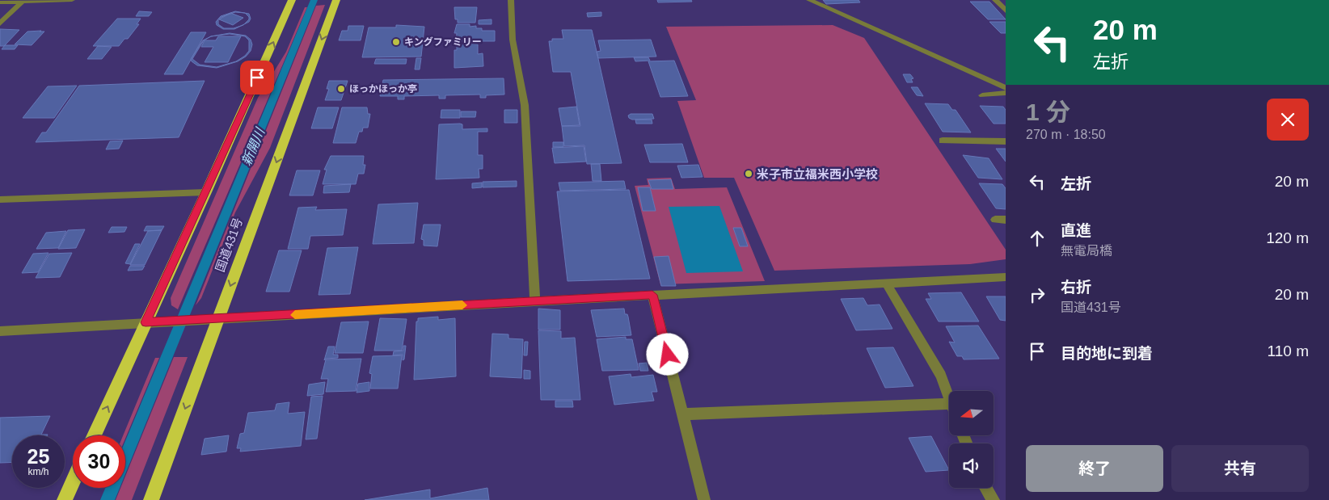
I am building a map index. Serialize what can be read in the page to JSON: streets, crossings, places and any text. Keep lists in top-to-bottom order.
{
  "streets": {
    "highway": ["国道431号"]
  },
  "water": ["新開川"],
  "places": ["キングファミリー", "ほっかほっか亭", "米子市立福米西小学校"],
  "north": "left",
  "page": {
    "turn": ["20 m", "左折"],
    "heading": ["1 分", "270 m · 18:50"],
    "list": [
      {
        "name": "左折",
        "value": "20 m"
      },
      {
        "name": "直進",
        "note": "無電局橋",
        "value": "120 m"
      },
      {
        "name": "右折",
        "note": "国道431号",
        "value": "20 m"
      },
      {
        "name": "目的地に到着",
        "value": "110 m"
      }
    ],
    "speed": "25 km/h",
    "limit": "30",
    "buttons": ["終了", "共有"]
  }
}
